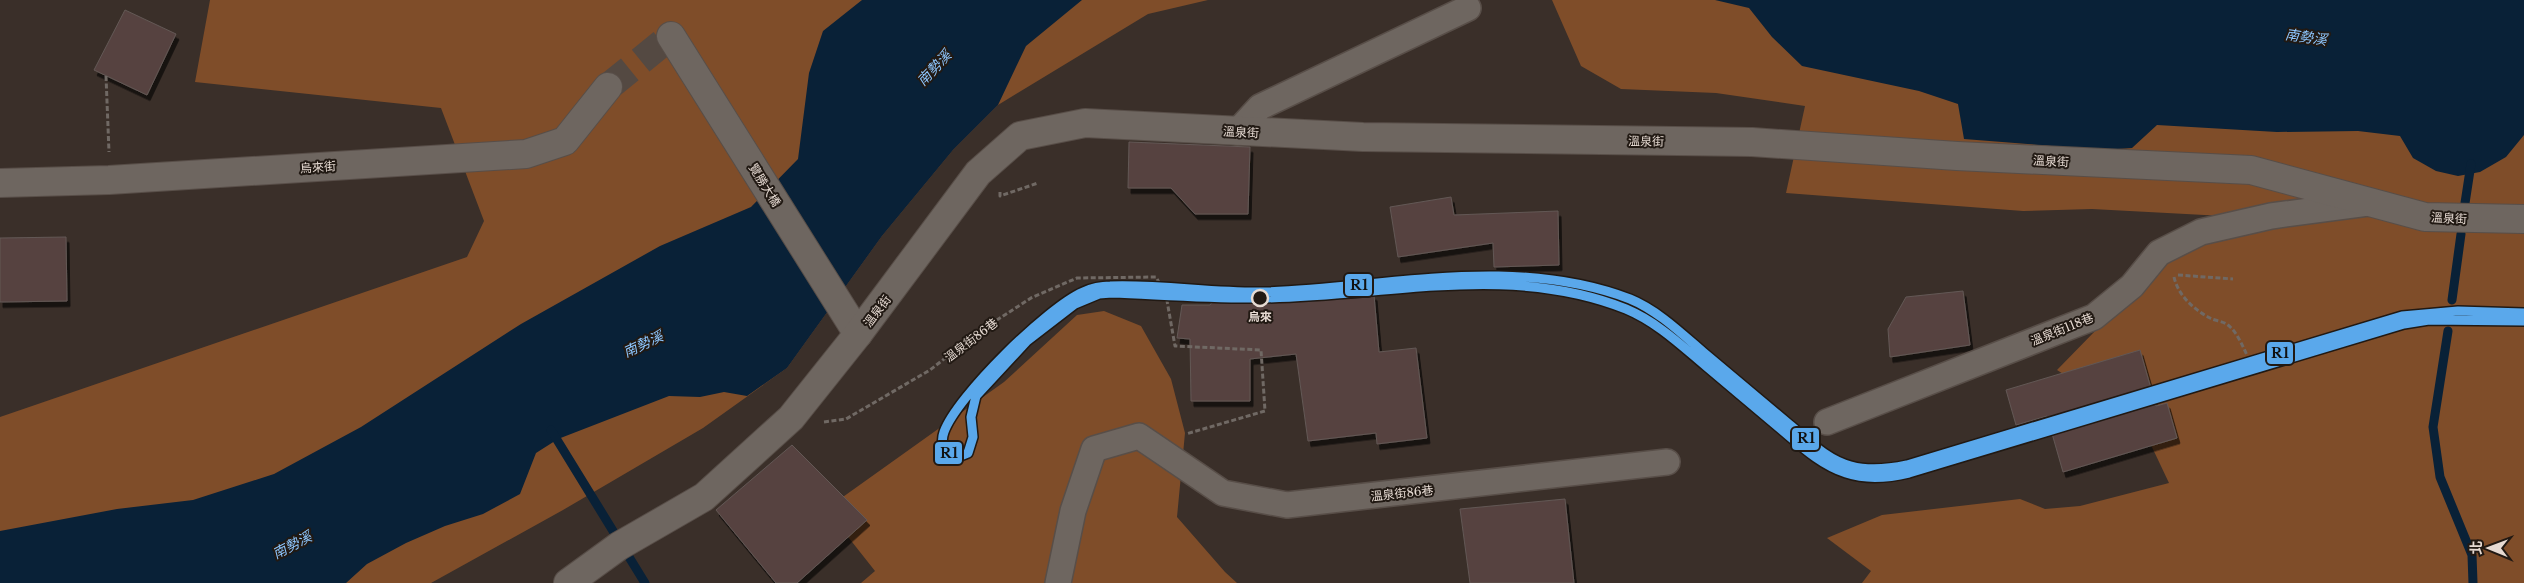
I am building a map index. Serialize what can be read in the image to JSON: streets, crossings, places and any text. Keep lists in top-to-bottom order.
{
  "streets": {
    "street": [
      "溫泉街",
      "烏來街",
      "覽勝大橋",
      "溫泉街118巷",
      "溫泉街86巷"
    ]
  },
  "crossings": [
    ["溫泉街", "覽勝大橋"],
    ["溫泉街", "溫泉街118巷"],
    ["溫泉街", "溫泉街86巷"]
  ],
  "water": ["南勢溪"],
  "places": ["烏來"],
  "lines": ["transit line R1"],
  "north": "left"
}
